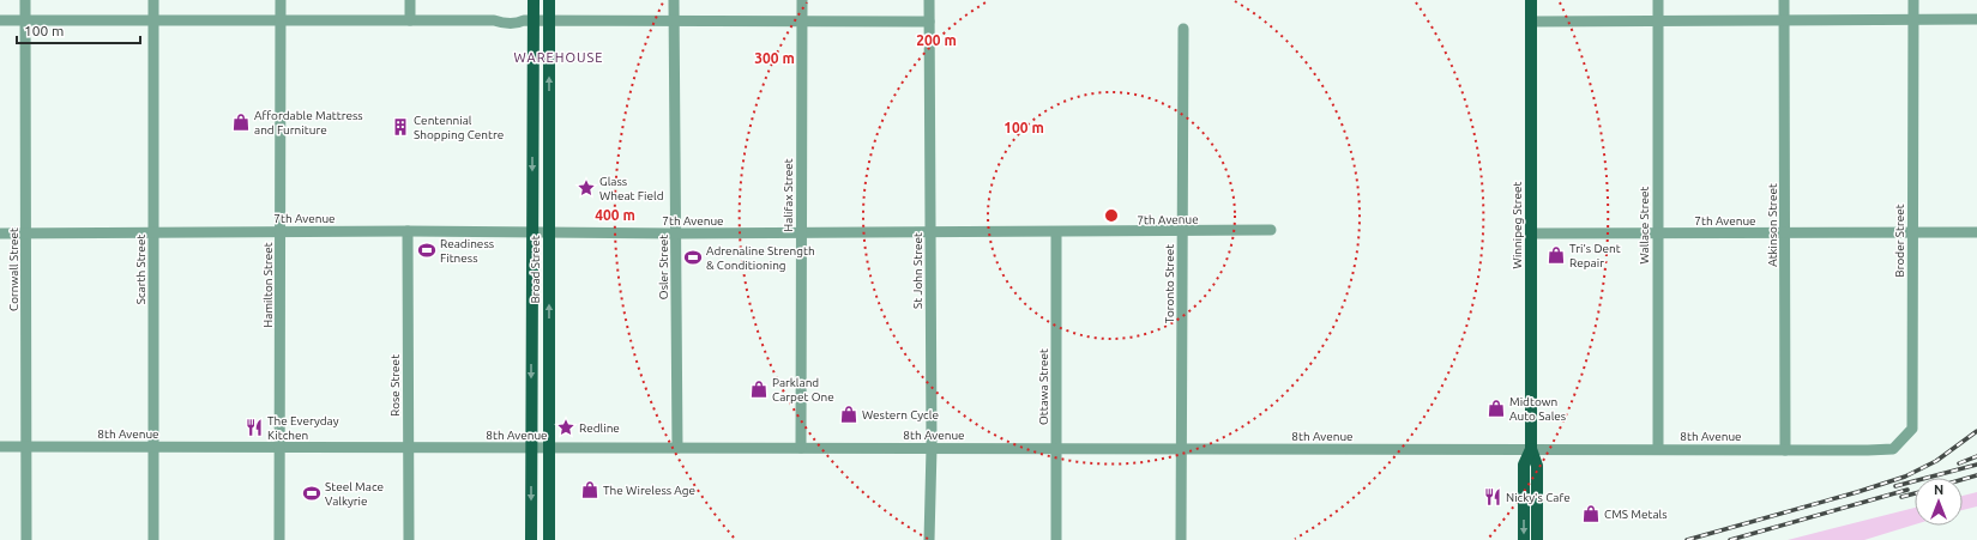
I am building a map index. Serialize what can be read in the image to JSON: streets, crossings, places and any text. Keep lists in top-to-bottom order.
{
  "streets": {
    "main road": ["Winnipeg Street", "Broad Street"],
    "street": [
      "Halifax Street",
      "7th Avenue",
      "Wallace Street",
      "Atkinson Street",
      "Broder Street",
      "Osler Street",
      "Cornwall Street",
      "Scarth Street",
      "St John Street",
      "Toronto Street",
      "Hamilton Street",
      "Rose Street",
      "Ottawa Street",
      "8th Avenue"
    ]
  },
  "crossings": [
    ["Halifax Street", "7th Avenue"],
    ["Halifax Street", "8th Avenue"],
    ["7th Avenue", "Winnipeg Street"],
    ["7th Avenue", "Wallace Street"],
    ["7th Avenue", "Atkinson Street"],
    ["7th Avenue", "Broder Street"],
    ["7th Avenue", "Osler Street"],
    ["7th Avenue", "Cornwall Street"],
    ["7th Avenue", "Scarth Street"],
    ["7th Avenue", "Broad Street"],
    ["7th Avenue", "St John Street"],
    ["7th Avenue", "Toronto Street"],
    ["7th Avenue", "Hamilton Street"],
    ["7th Avenue", "Rose Street"],
    ["7th Avenue", "Ottawa Street"],
    ["Winnipeg Street", "8th Avenue"],
    ["Wallace Street", "8th Avenue"],
    ["Atkinson Street", "8th Avenue"],
    ["Broder Street", "8th Avenue"],
    ["Osler Street", "8th Avenue"],
    ["Cornwall Street", "8th Avenue"],
    ["Scarth Street", "8th Avenue"],
    ["Broad Street", "8th Avenue"],
    ["St John Street", "8th Avenue"],
    ["Toronto Street", "8th Avenue"],
    ["Hamilton Street", "8th Avenue"],
    ["Rose Street", "8th Avenue"],
    ["Ottawa Street", "8th Avenue"]
  ],
  "districts": ["WAREHOUSE"],
  "places": {
    "shop": [
      "Affordable Mattress and Furniture",
      "Tri's Dent Repair",
      "Parkland Carpet One",
      "Midtown Auto Sales",
      "Western Cycle",
      "The Wireless Age",
      "CMS Metals"
    ],
    "building": ["Centennial Shopping Centre"],
    "place": ["Glass Wheat Field", "Redline"],
    "sports": ["Readiness Fitness", "Adrenaline Strength & Conditioning", "Steel Mace Valkyrie"],
    "restaurant": ["The Everyday Kitchen", "Nicky's Cafe"]
  },
  "scale_bar": "100 m",
  "north": "top",
  "rings": [
    "200 m",
    "300 m",
    "100 m",
    "400 m"
  ]
}
